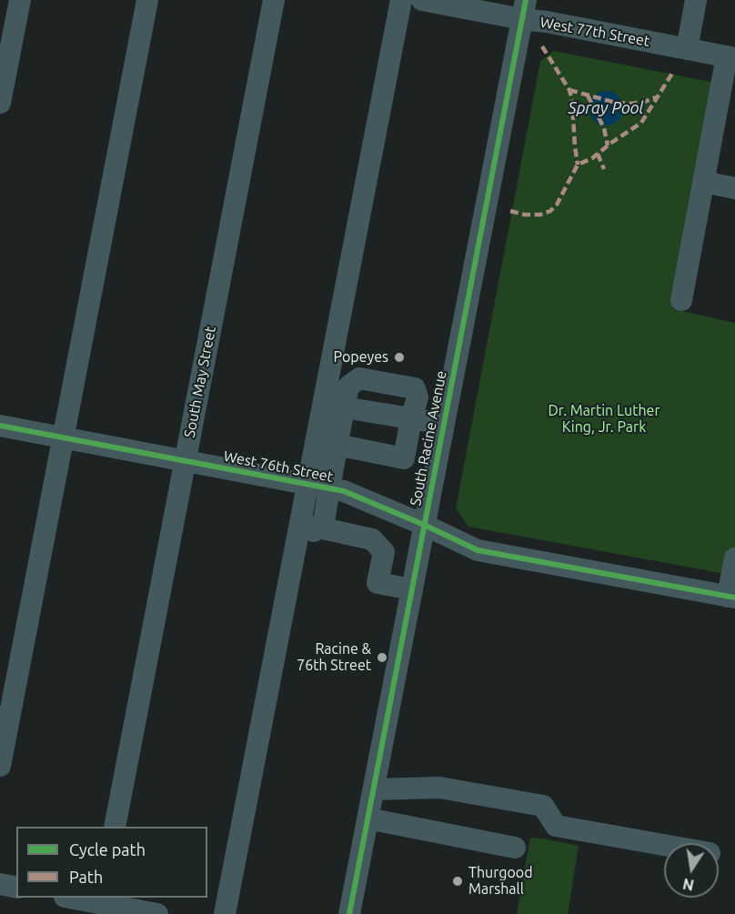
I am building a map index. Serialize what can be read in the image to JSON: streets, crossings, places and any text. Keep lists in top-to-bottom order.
{
  "streets": {
    "street": [
      "West 77th Street",
      "South May Street",
      "South Racine Avenue",
      "West 76th Street"
    ]
  },
  "crossings": [
    ["West 77th Street", "South Racine Avenue"],
    ["South May Street", "West 76th Street"],
    ["South Racine Avenue", "West 76th Street"]
  ],
  "water": ["Spray Pool"],
  "parks": ["Dr. Martin Luther King, Jr. Park"],
  "places": ["Popeyes", "Racine & 76th Street", "Thurgood Marshall"],
  "legend": ["Cycle path", "Path"],
  "north": "bottom"
}
